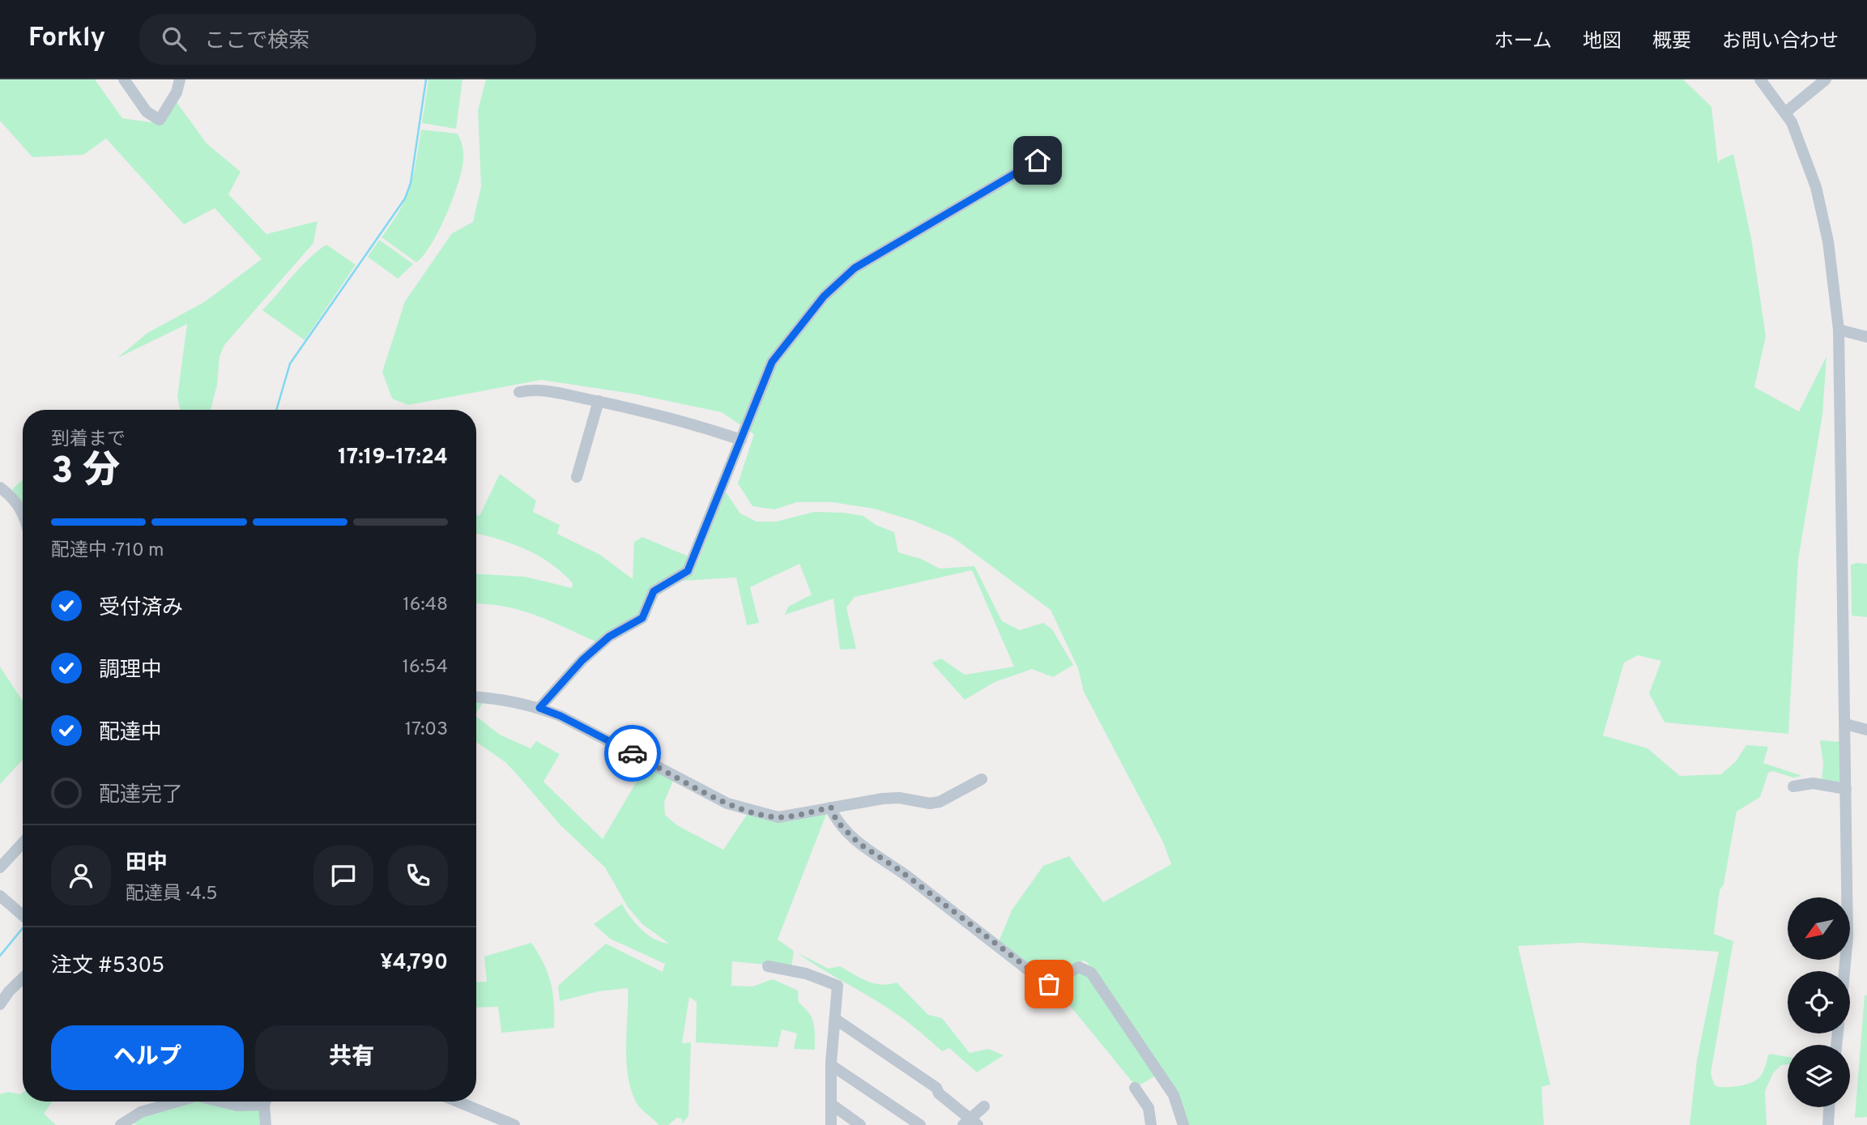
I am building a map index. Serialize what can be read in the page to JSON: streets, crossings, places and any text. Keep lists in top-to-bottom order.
{
  "north": "bottom left",
  "page": {
    "header": "Forkly",
    "search": "ここで検索",
    "nav": [
      "ホーム",
      "地図",
      "概要",
      "お問い合わせ"
    ],
    "heading": ["3 分", "到着まで", "17:19–17:24"],
    "panel": [
      "田中",
      "配達員 · 4.5",
      "注文 #5305",
      "¥4,790"
    ],
    "bar": "配達中 · 710 m",
    "list": [
      ["受付済み", "16:48"],
      ["調理中", "16:54"],
      ["配達中", "17:03"],
      "配達完了"
    ],
    "buttons": ["ヘルプ", "共有"]
  }
}
